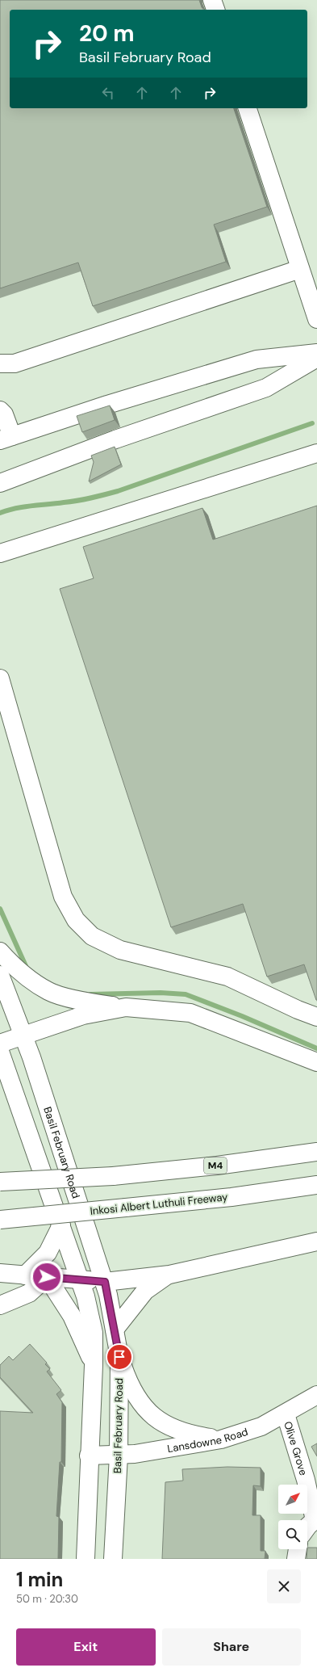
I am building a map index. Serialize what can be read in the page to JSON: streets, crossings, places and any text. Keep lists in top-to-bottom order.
{
  "streets": {
    "main road": [
      "Basil February Road",
      "M4",
      "Inkosi Albert Luthuli Freeway",
      "Lansdowne Road",
      "Olive Grove"
    ]
  },
  "crossings": [
    ["Basil February Road", "Lansdowne Road"],
    ["Lansdowne Road", "Olive Grove"]
  ],
  "north": "top right",
  "page": {
    "turn": ["20 m", "Basil February Road"],
    "heading": ["1 min", "50 m · 20:30"],
    "buttons": ["Exit", "Share"]
  }
}
